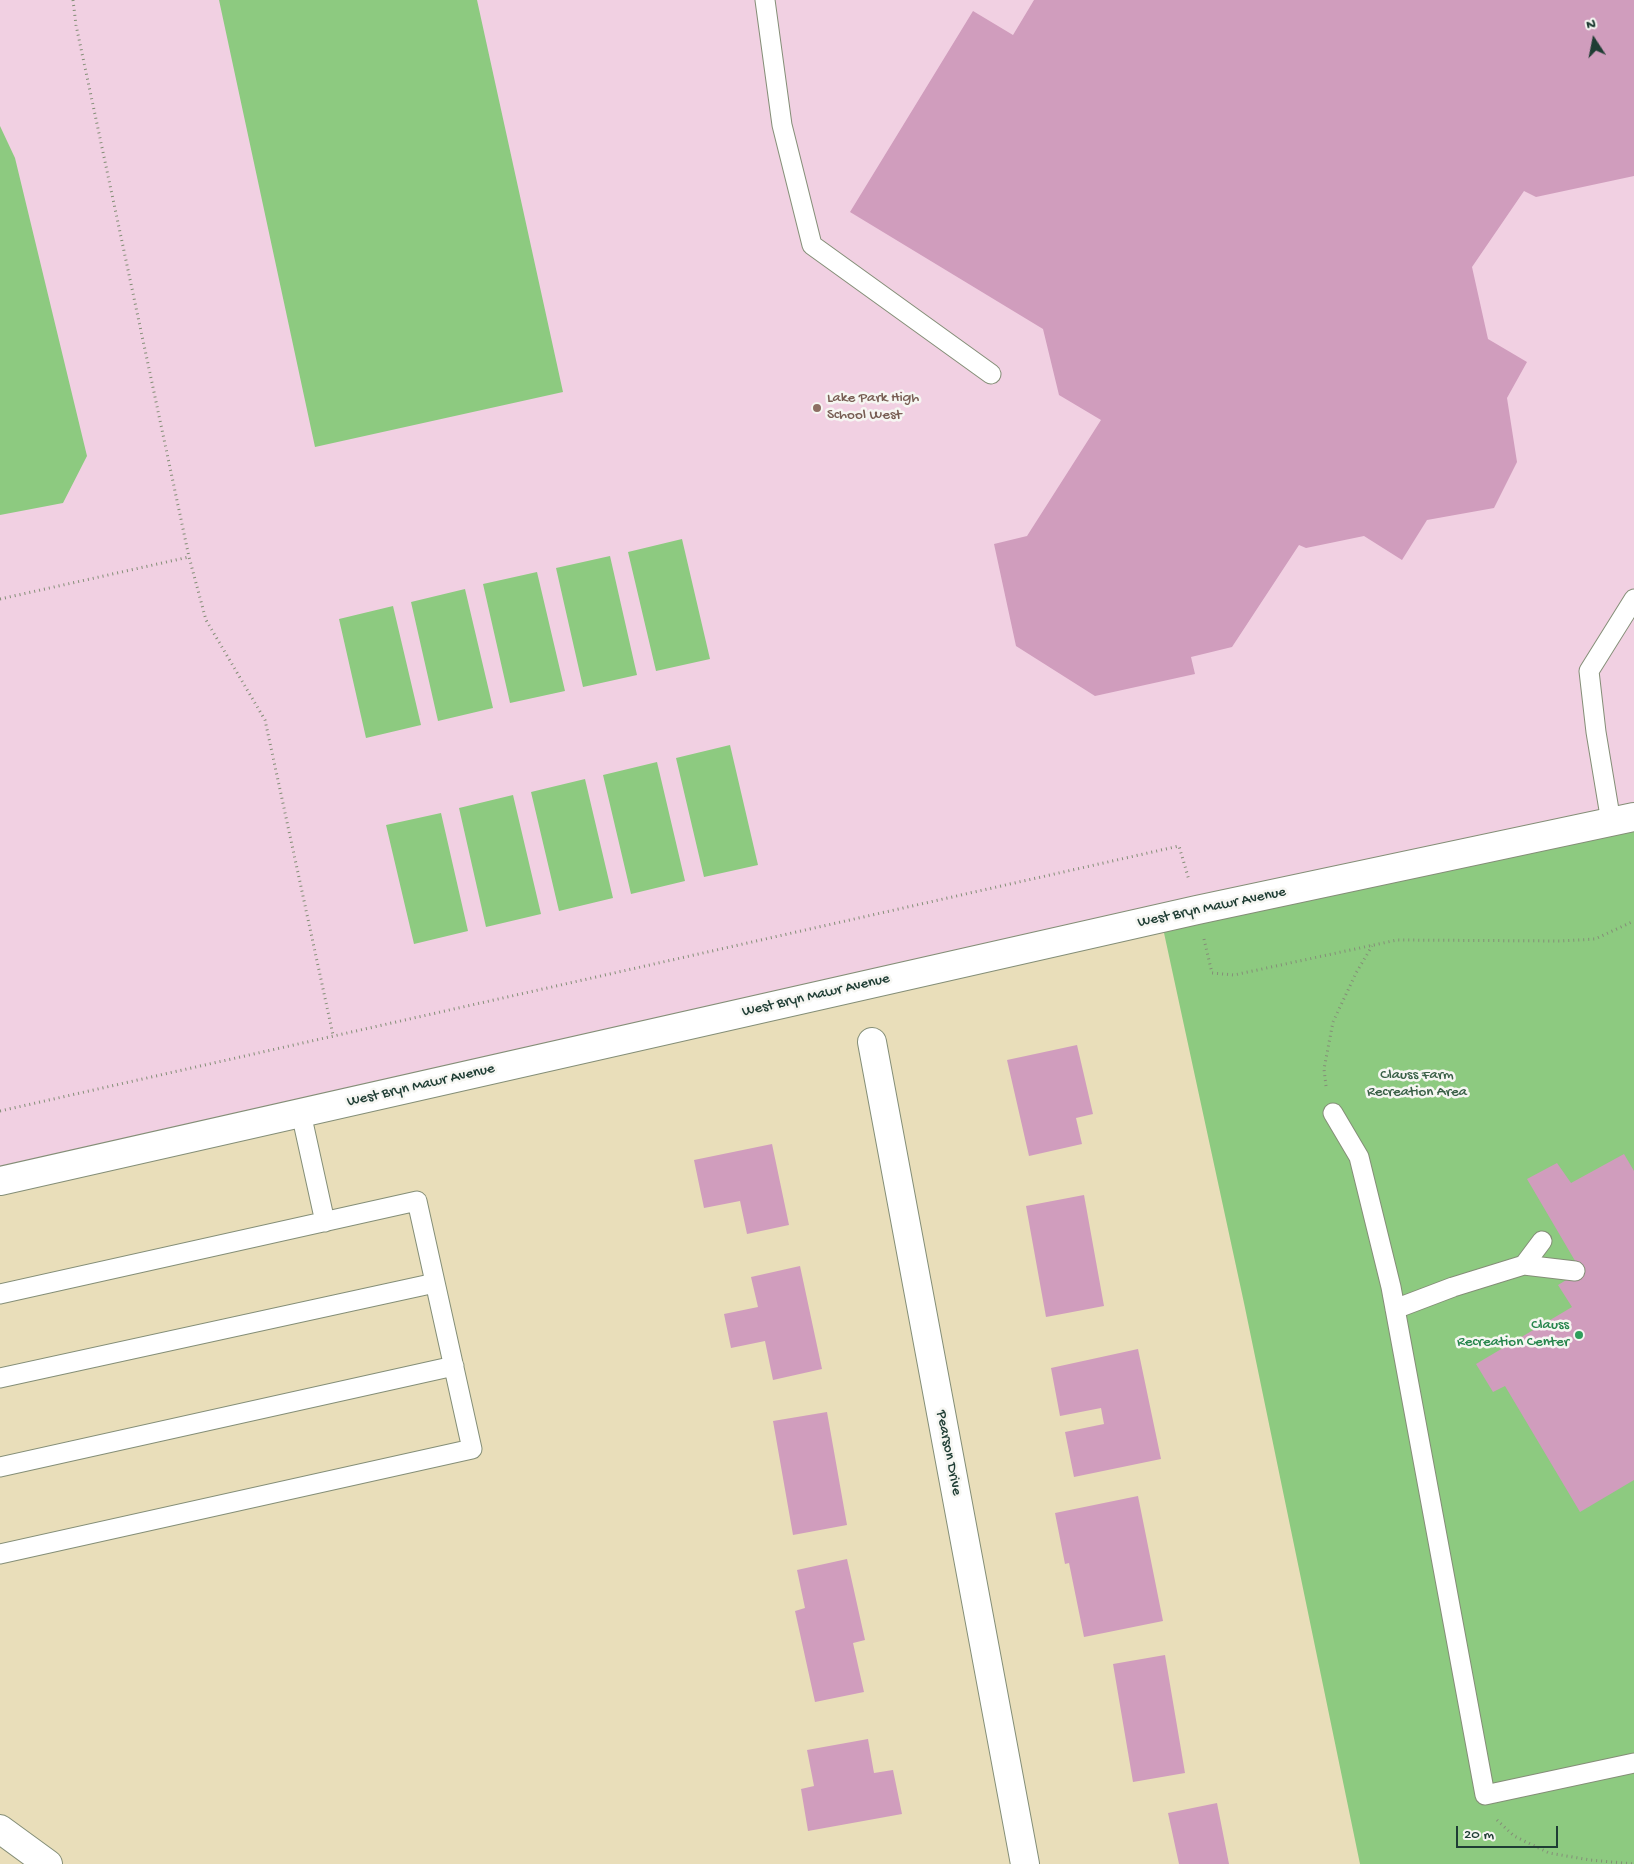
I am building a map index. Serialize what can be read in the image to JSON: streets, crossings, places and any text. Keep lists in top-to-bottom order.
{
  "streets": {
    "street": ["West Bryn Mawr Avenue", "Pearson Drive"]
  },
  "parks": ["Clauss Farm Recreation Area"],
  "places": ["Lake Park High School West", "Clauss Recreation Center"],
  "scale_bar": "20 m",
  "north": "top"
}
